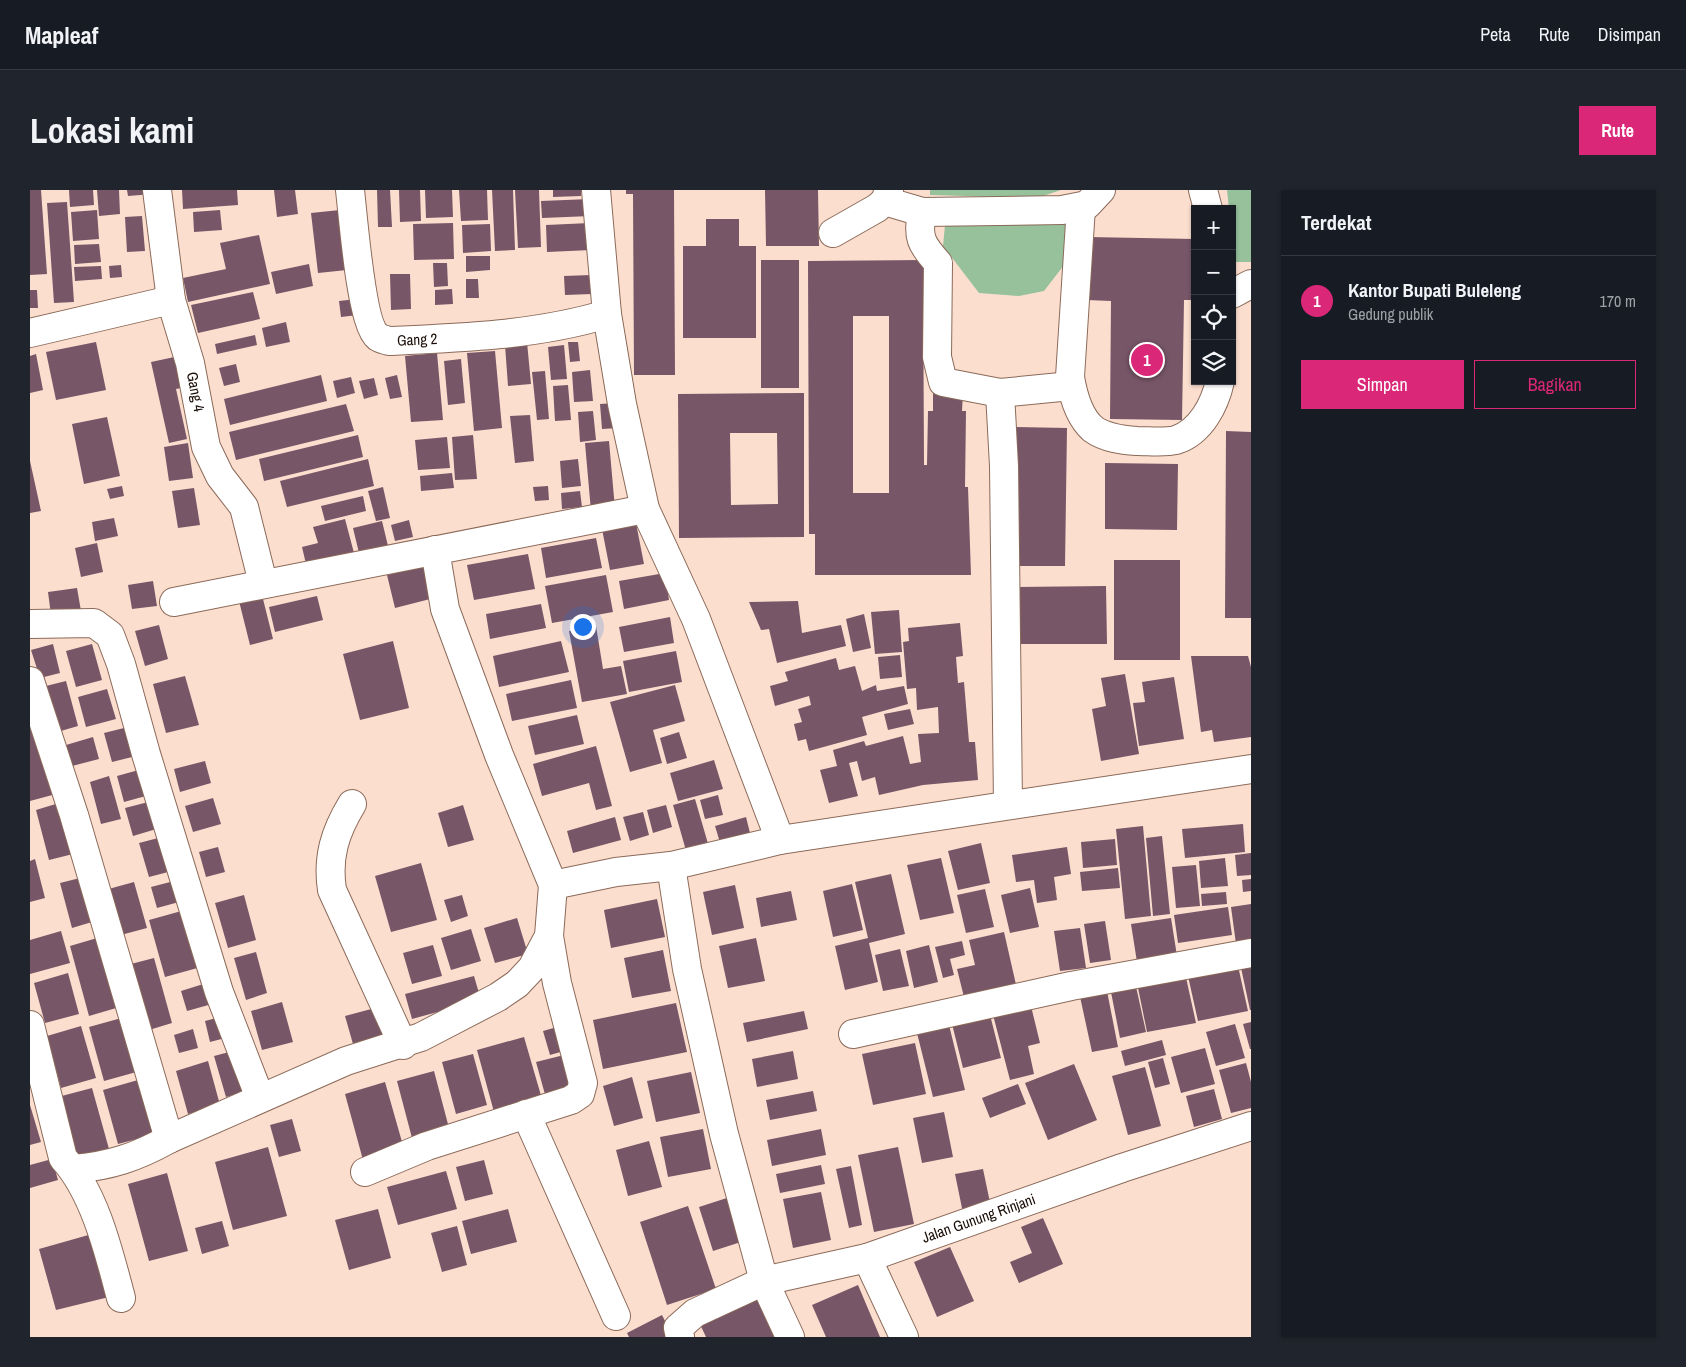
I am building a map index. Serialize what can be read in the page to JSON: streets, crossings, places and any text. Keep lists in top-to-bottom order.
{
  "streets": {
    "street": ["Gang 2", "Gang 4", "Jalan Gunung Rinjani"]
  },
  "page": {
    "header": "Mapleaf",
    "nav": ["Peta", "Rute", "Disimpan"],
    "buttons": [
      "Rute",
      ["Simpan", "Bagikan"]
    ],
    "title": "Lokasi kami",
    "heading": "Terdekat",
    "map_buttons": ["+", "−"],
    "list": [
      {
        "mark": "1",
        "name": "Kantor Bupati Buleleng",
        "note": "Gedung publik",
        "value": "170 m"
      }
    ],
    "pins": "1"
  }
}
